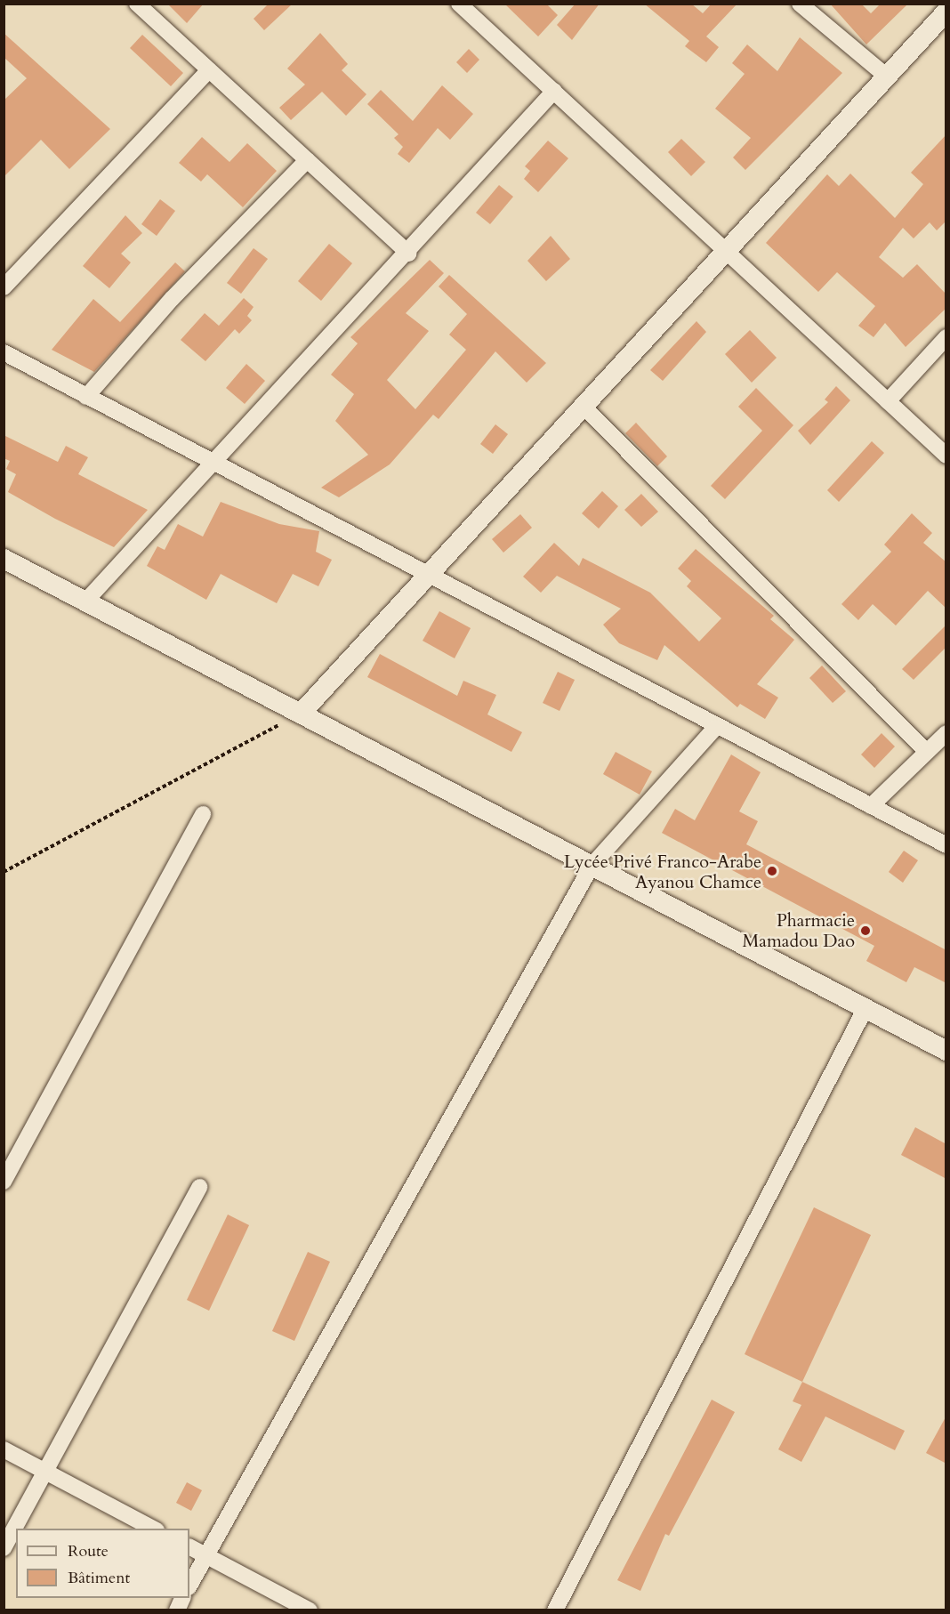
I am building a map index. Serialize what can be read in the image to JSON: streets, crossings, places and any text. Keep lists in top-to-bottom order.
{
  "places": ["Lycée Privé Franco-Arabe Ayanou Chamce", "Pharmacie Mamadou Dao"],
  "legend": ["Route", "Bâtiment"]
}
